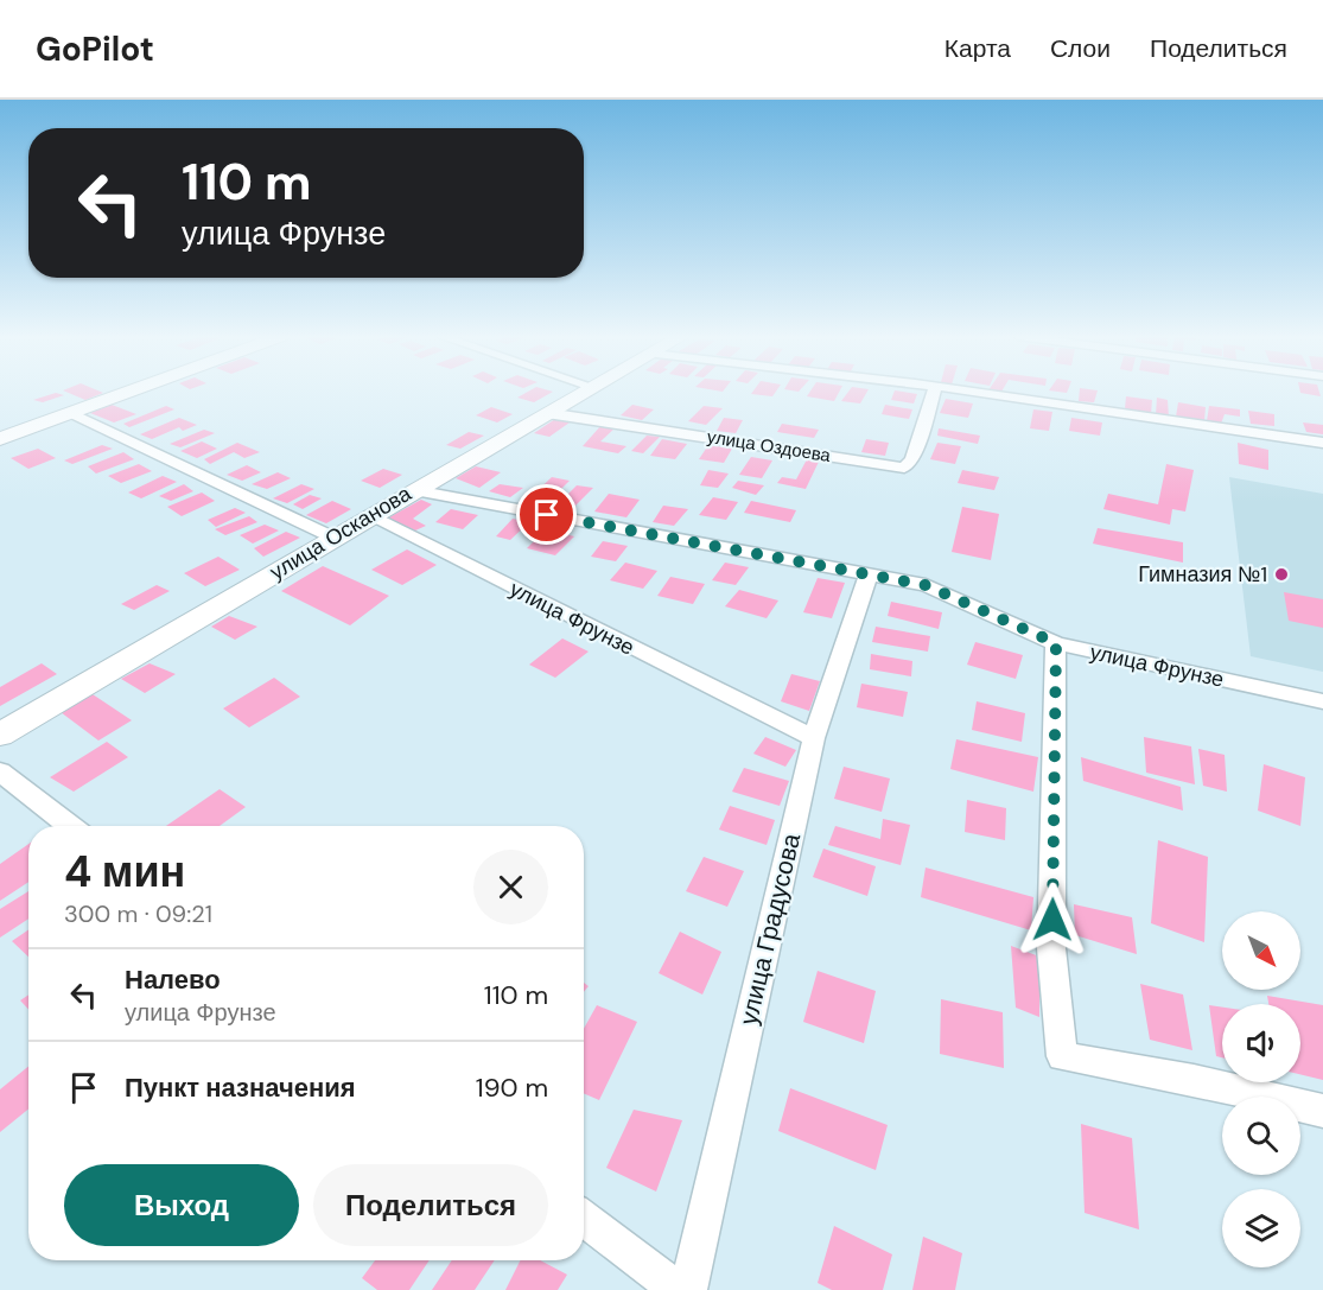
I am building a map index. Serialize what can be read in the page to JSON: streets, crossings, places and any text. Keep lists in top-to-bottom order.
{
  "streets": {
    "main road": ["улица Осканова"],
    "street": ["улица Оздоева", "улица Фрунзе", "улица Градусова"]
  },
  "crossings": [
    ["улица Оздоева", "улица Осканова"],
    ["улица Осканова", "улица Фрунзе"],
    ["улица Фрунзе", "улица Градусова"]
  ],
  "places": ["Гимназия №1"],
  "north": "bottom right",
  "page": {
    "header": "GoPilot",
    "nav": ["Карта", "Слои", "Поделиться"],
    "turn": ["110 m", "улица Фрунзе"],
    "heading": ["4 мин", "300 m · 09:21"],
    "list": [
      {
        "name": "Налево",
        "note": "улица Фрунзе",
        "value": "110 m"
      },
      {
        "name": "Пункт назначения",
        "value": "190 m"
      }
    ],
    "buttons": ["Выход", "Поделиться"]
  }
}
